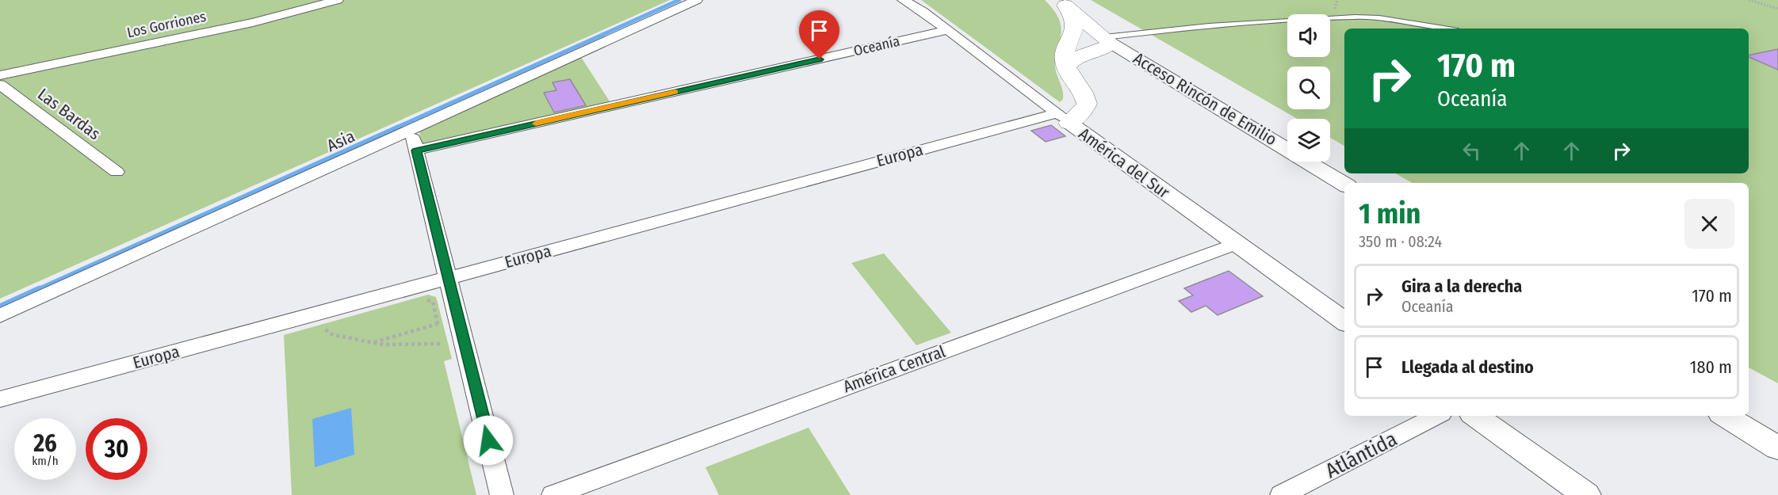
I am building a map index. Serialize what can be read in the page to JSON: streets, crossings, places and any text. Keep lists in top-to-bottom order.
{
  "streets": {
    "main road": ["Acceso Rincón de Emilio"],
    "street": [
      "Los Gorriones",
      "Oceanía",
      "Las Bardas",
      "Asia",
      "Europa",
      "América del Sur",
      "América Central",
      "Atlántida"
    ]
  },
  "crossings": [
    ["Oceanía", "América del Sur"],
    ["Europa", "América del Sur"],
    ["América del Sur", "América Central"]
  ],
  "page": {
    "turn": ["170 m", "Oceanía"],
    "heading": ["1 min", "350 m · 08:24"],
    "list": [
      {
        "name": "Gira a la derecha",
        "note": "Oceanía",
        "value": "170 m"
      },
      {
        "name": "Llegada al destino",
        "value": "180 m"
      }
    ],
    "speed": "26 km/h",
    "limit": "30"
  }
}
